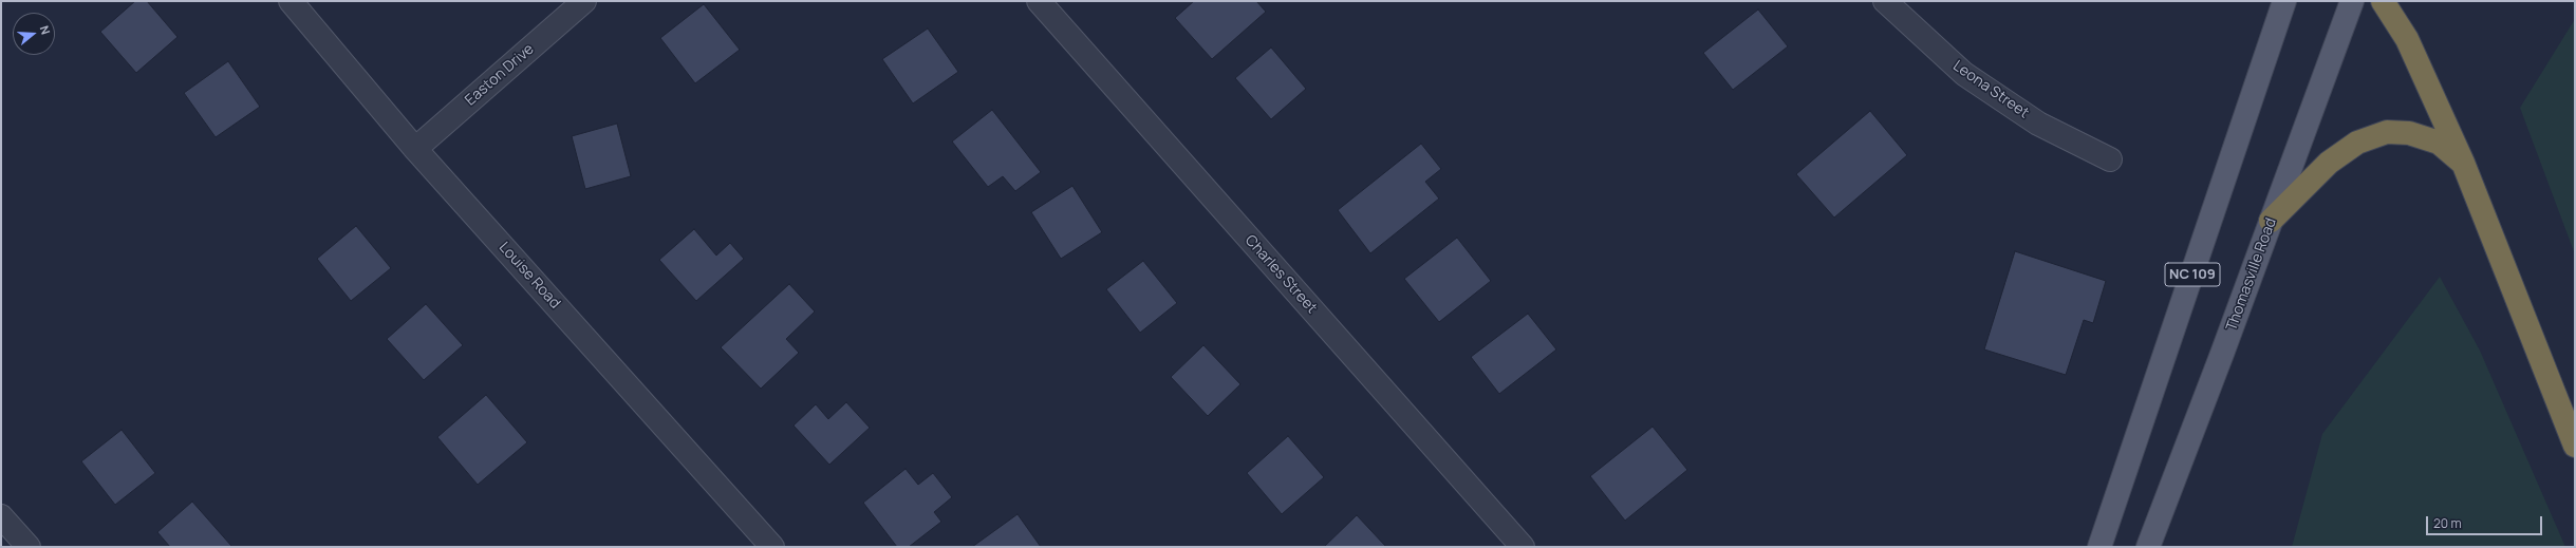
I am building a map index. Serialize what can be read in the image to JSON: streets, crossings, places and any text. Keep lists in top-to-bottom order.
{
  "streets": {
    "main road": ["NC 109", "Thomasville Road"],
    "street": [
      "Easton Drive",
      "Leona Street",
      "Charles Street",
      "Louise Road"
    ]
  },
  "crossings": [
    ["Easton Drive", "Louise Road"]
  ],
  "scale_bar": "20 m",
  "north": "right"
}
